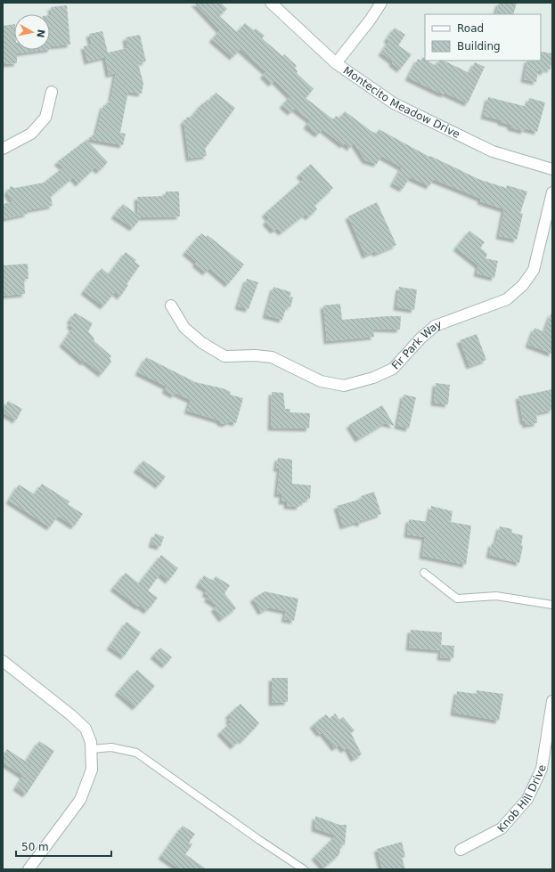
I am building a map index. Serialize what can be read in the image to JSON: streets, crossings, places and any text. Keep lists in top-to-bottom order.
{
  "streets": {
    "street": ["Montecito Meadow Drive", "Fir Park Way", "Knob Hill Drive"]
  },
  "legend": ["Road", "Building"],
  "scale_bar": "50 m",
  "north": "right"
}
